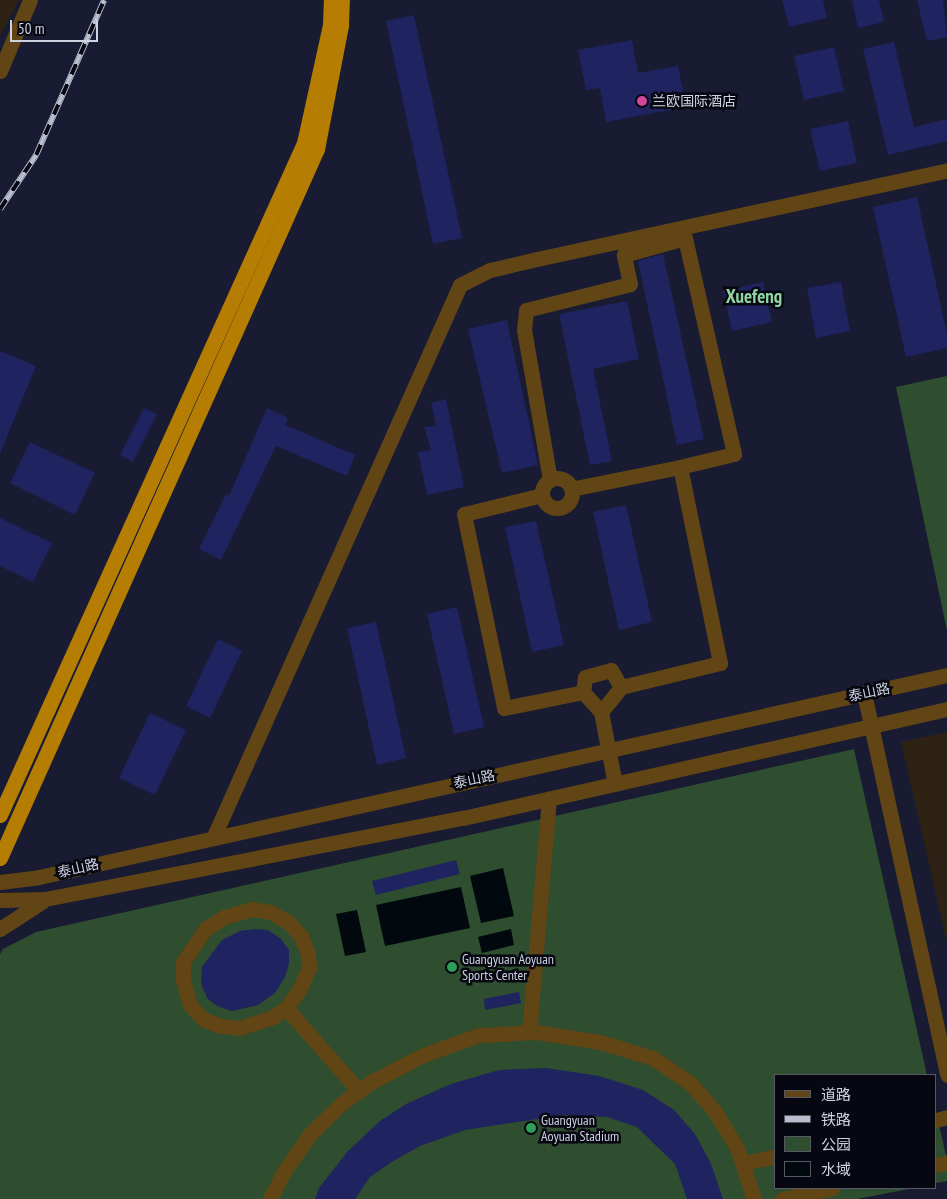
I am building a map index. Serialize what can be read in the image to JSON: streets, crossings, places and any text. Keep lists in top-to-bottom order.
{
  "streets": {
    "street": ["泰山路"]
  },
  "districts": ["Xuefeng"],
  "places": ["兰欧国际酒店", "Guangyuan Aoyuan Sports Center", "Guangyuan Aoyuan Stadium"],
  "legend": [
    "道路",
    "铁路",
    "公园",
    "水域"
  ],
  "scale_bar": "50 m"
}
